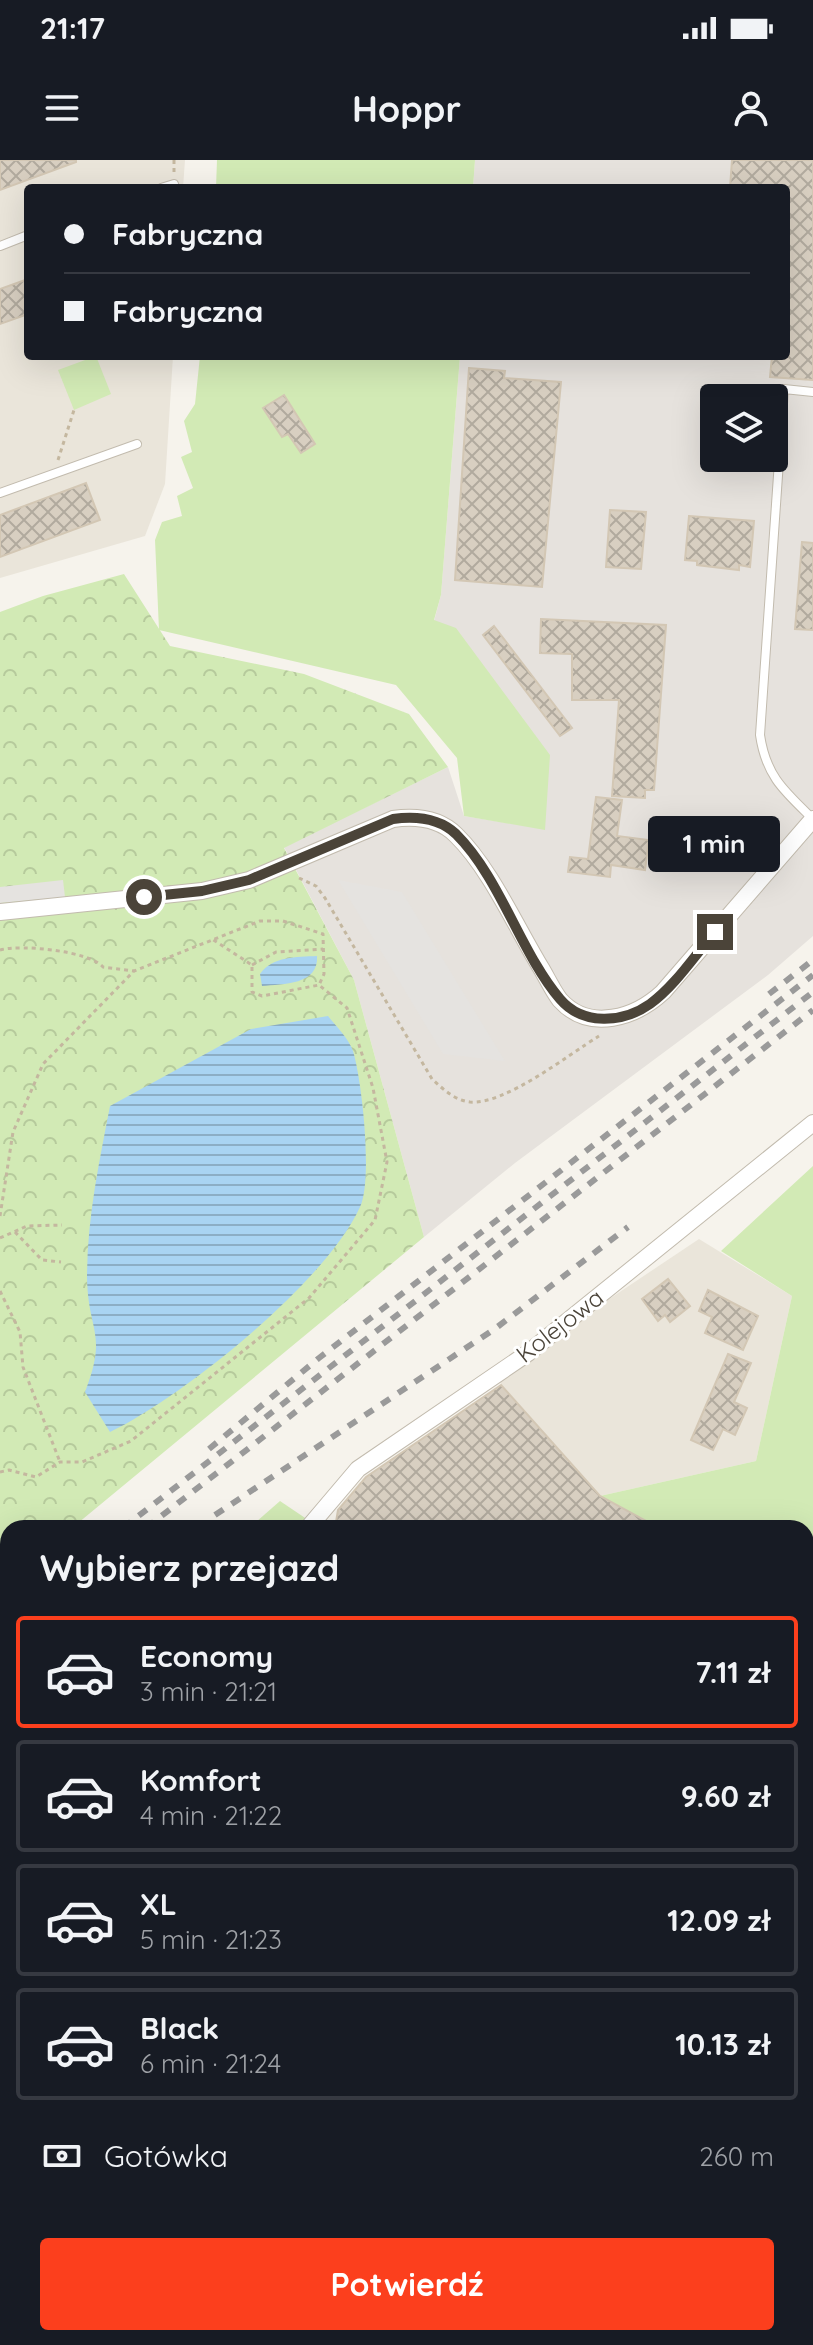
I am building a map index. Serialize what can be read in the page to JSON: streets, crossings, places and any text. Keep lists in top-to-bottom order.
{
  "streets": {
    "street": ["Kolejowa"]
  },
  "page": {
    "status": "21:17",
    "header": "Hoppr",
    "banner": ["Fabryczna", "Fabryczna"],
    "bubble": "1 min",
    "heading": "Wybierz przejazd",
    "list": [
      {
        "name": "Economy",
        "note": "3 min · 21:21",
        "value": "7.11 zł"
      },
      {
        "name": "Komfort",
        "note": "4 min · 21:22",
        "value": "9.60 zł"
      },
      {
        "name": "XL",
        "note": "5 min · 21:23",
        "value": "12.09 zł"
      },
      {
        "name": "Black",
        "note": "6 min · 21:24",
        "value": "10.13 zł"
      }
    ],
    "pay": ["Gotówka", "260 m"],
    "buttons": "Potwierdź"
  }
}
